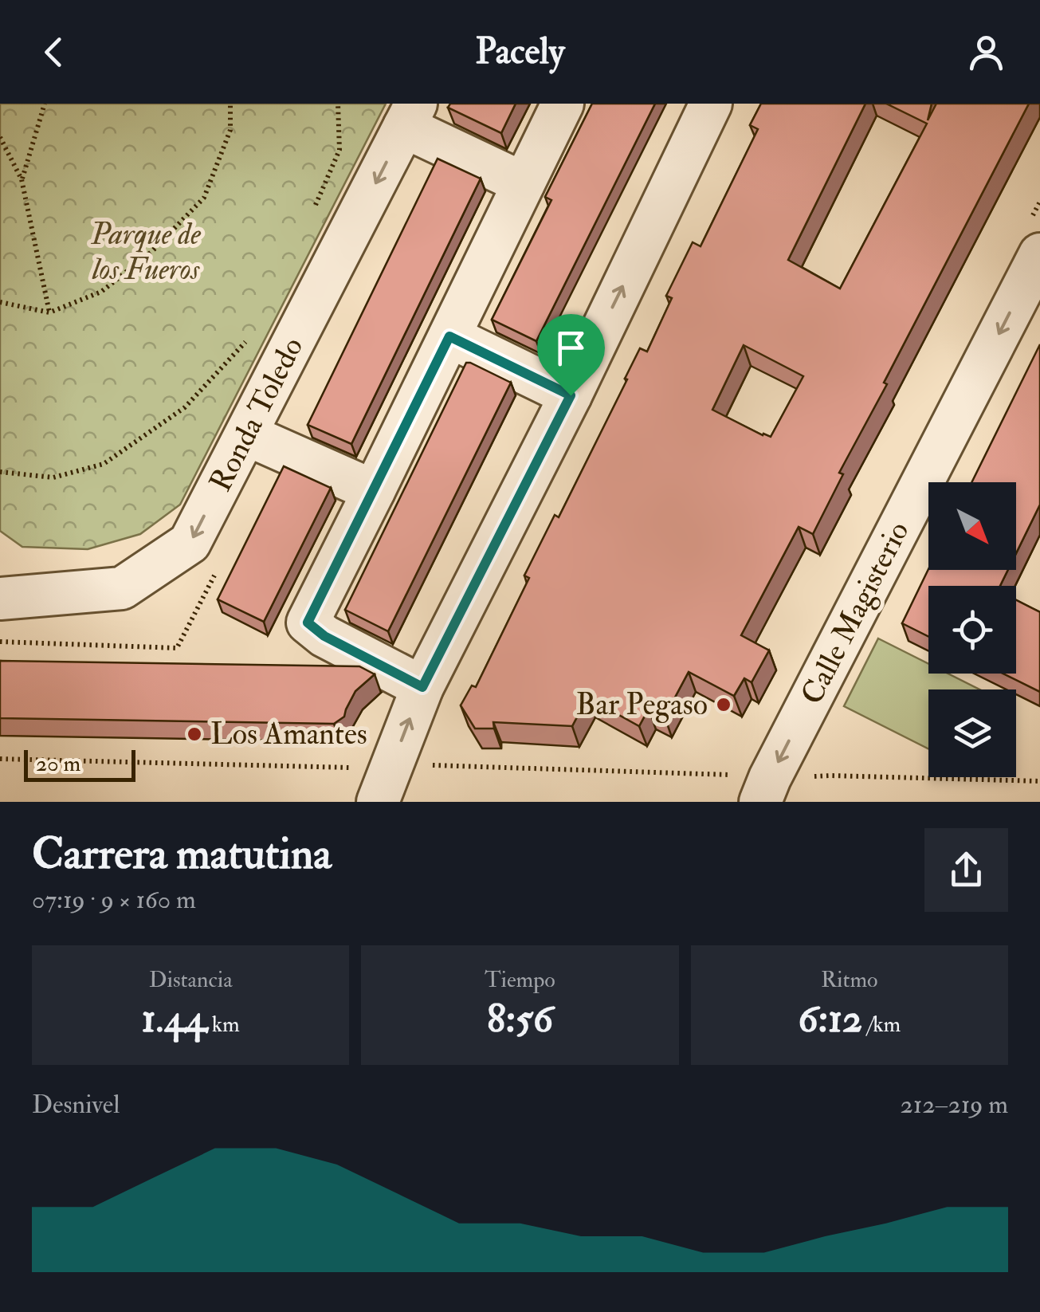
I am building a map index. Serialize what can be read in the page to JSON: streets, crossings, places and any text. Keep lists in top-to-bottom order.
{
  "streets": {
    "street": ["Ronda Toledo", "Calle Magisterio"]
  },
  "parks": ["Parque de los Fueros"],
  "places": ["Bar Pegaso", "Los Amantes"],
  "scale_bar": "20 m",
  "north": "bottom right",
  "page": {
    "header": "Pacely",
    "scale": "20 m",
    "heading": ["Carrera matutina", "07:19 · 9 × 160 m"],
    "stats": [
      ["Distancia", "1.44 km"],
      ["Tiempo", "8:56"],
      ["Ritmo", "6:12 /km"]
    ],
    "chart": ["Desnivel", "212–219 m"]
  }
}
